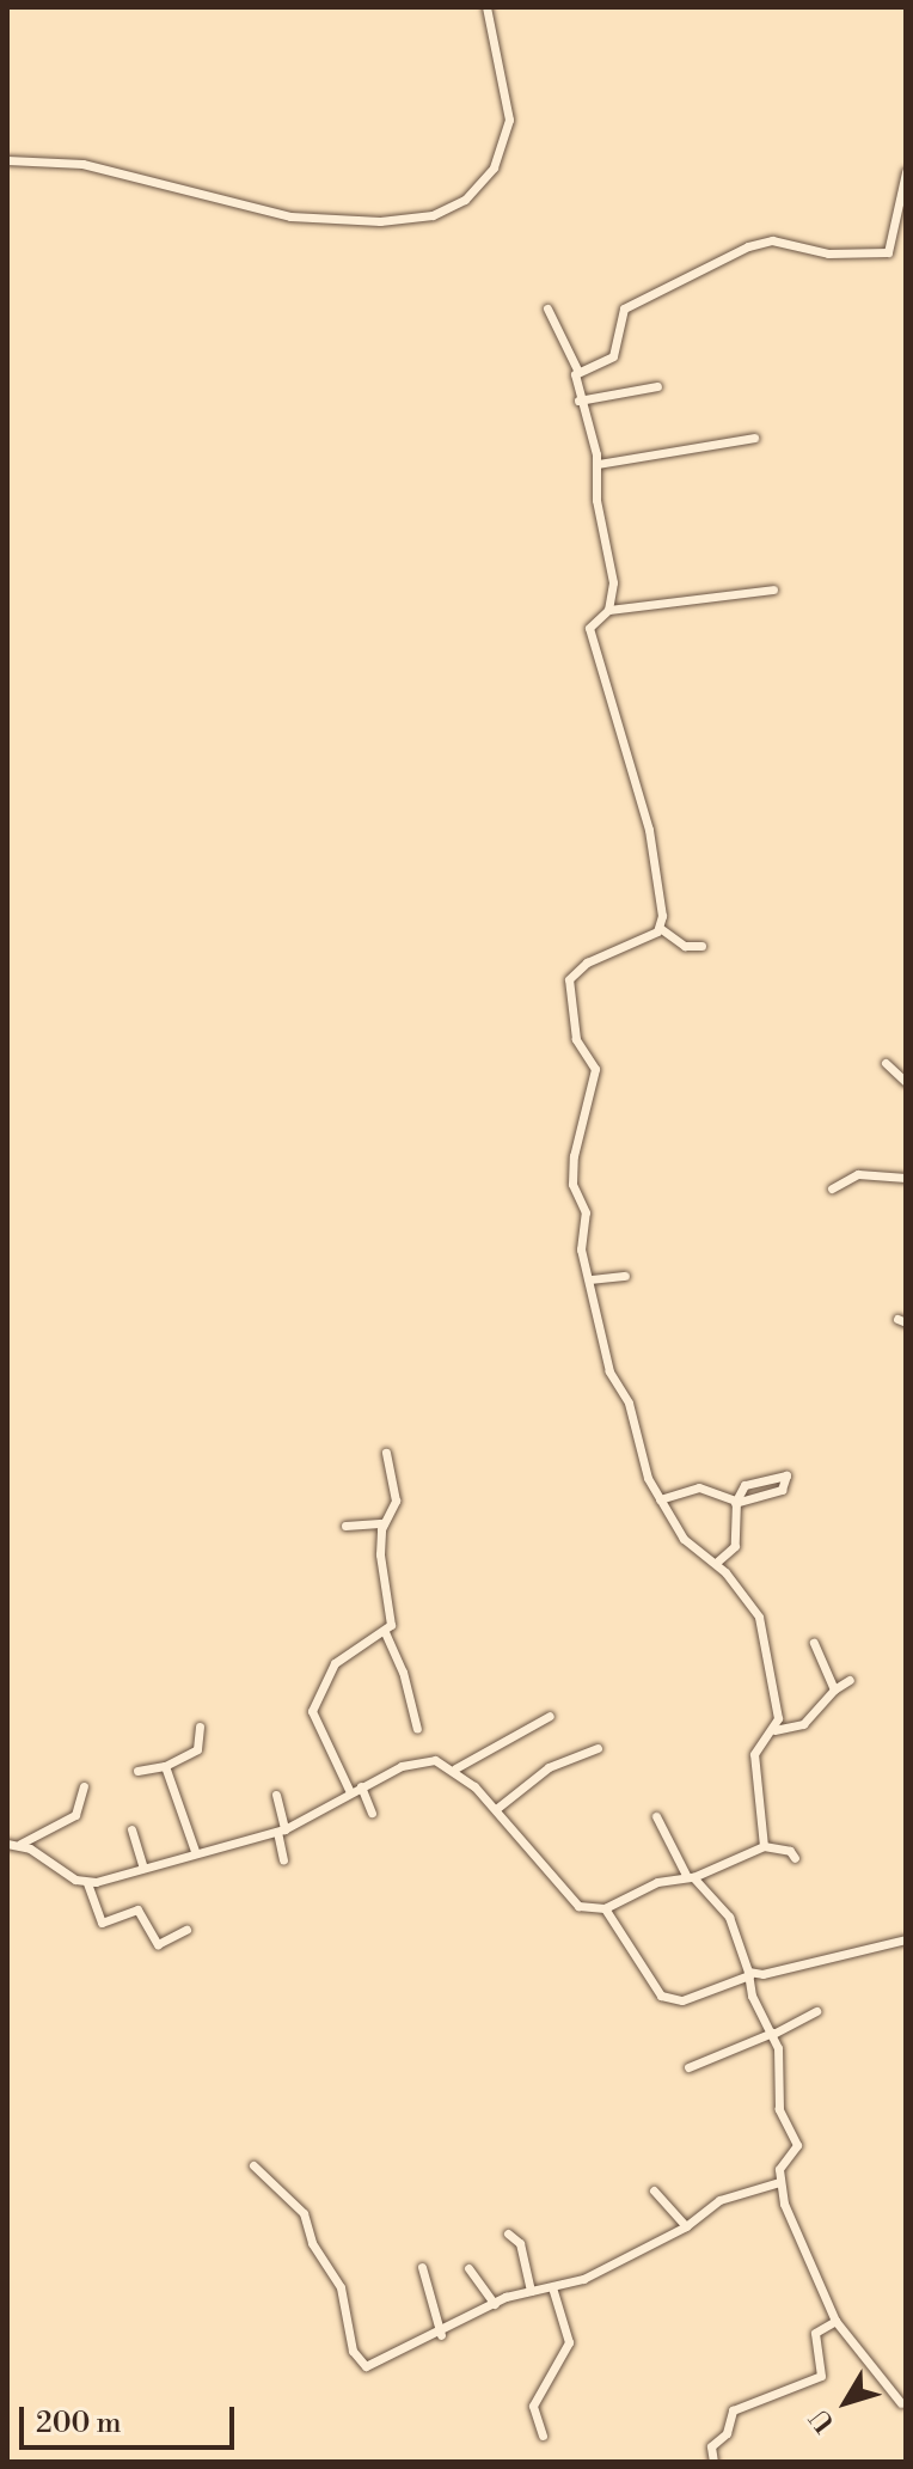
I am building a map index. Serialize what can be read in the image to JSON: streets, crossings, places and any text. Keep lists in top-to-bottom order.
{
  "scale_bar": "200 m",
  "north": "bottom left"
}
